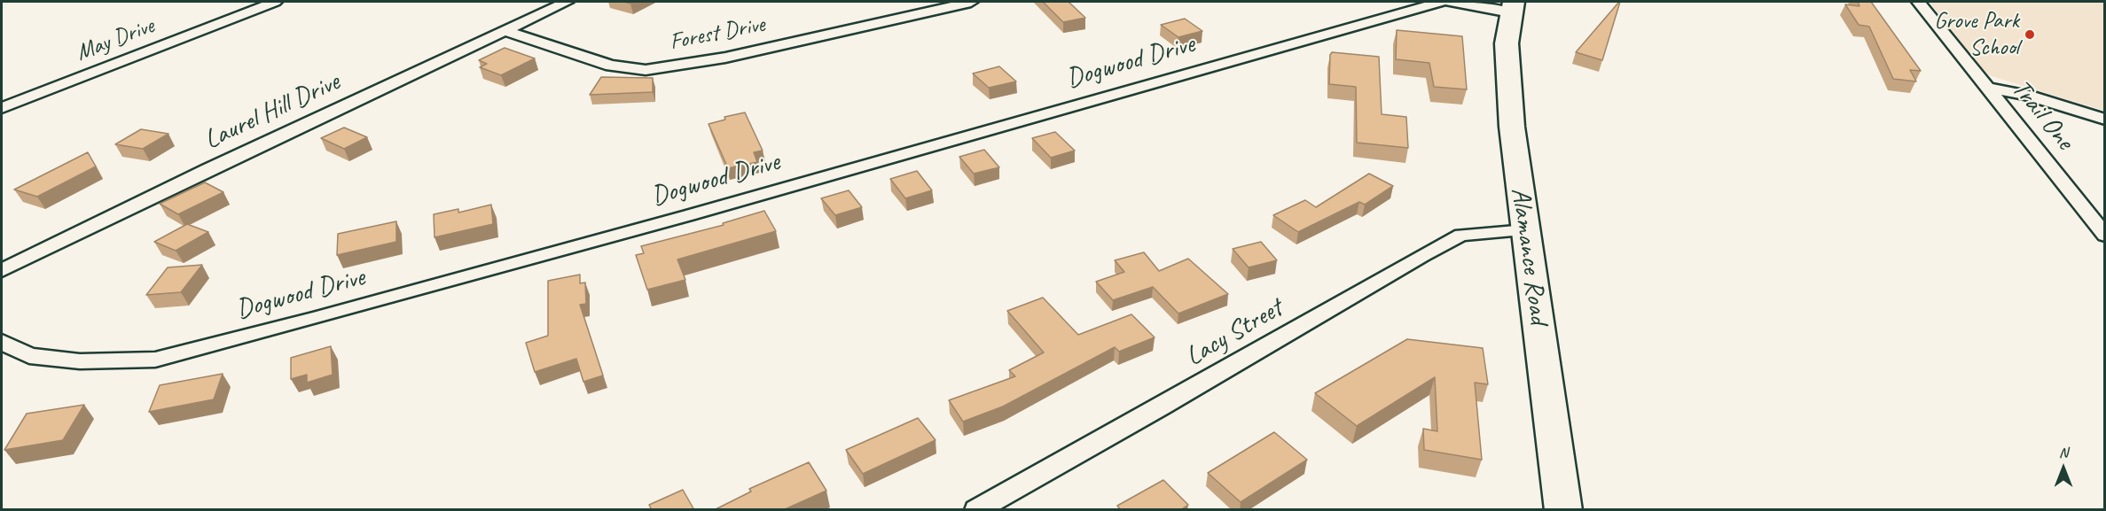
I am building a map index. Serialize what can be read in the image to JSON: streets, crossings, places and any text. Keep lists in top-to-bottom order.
{
  "streets": {
    "main road": ["Alamance Road"],
    "street": [
      "Forest Drive",
      "May Drive",
      "Dogwood Drive",
      "Laurel Hill Drive",
      "Trail One",
      "Lacy Street"
    ]
  },
  "crossings": [
    ["Forest Drive", "Laurel Hill Drive"],
    ["Alamance Road", "Lacy Street"]
  ],
  "places": ["Grove Park School"],
  "north": "top"
}
